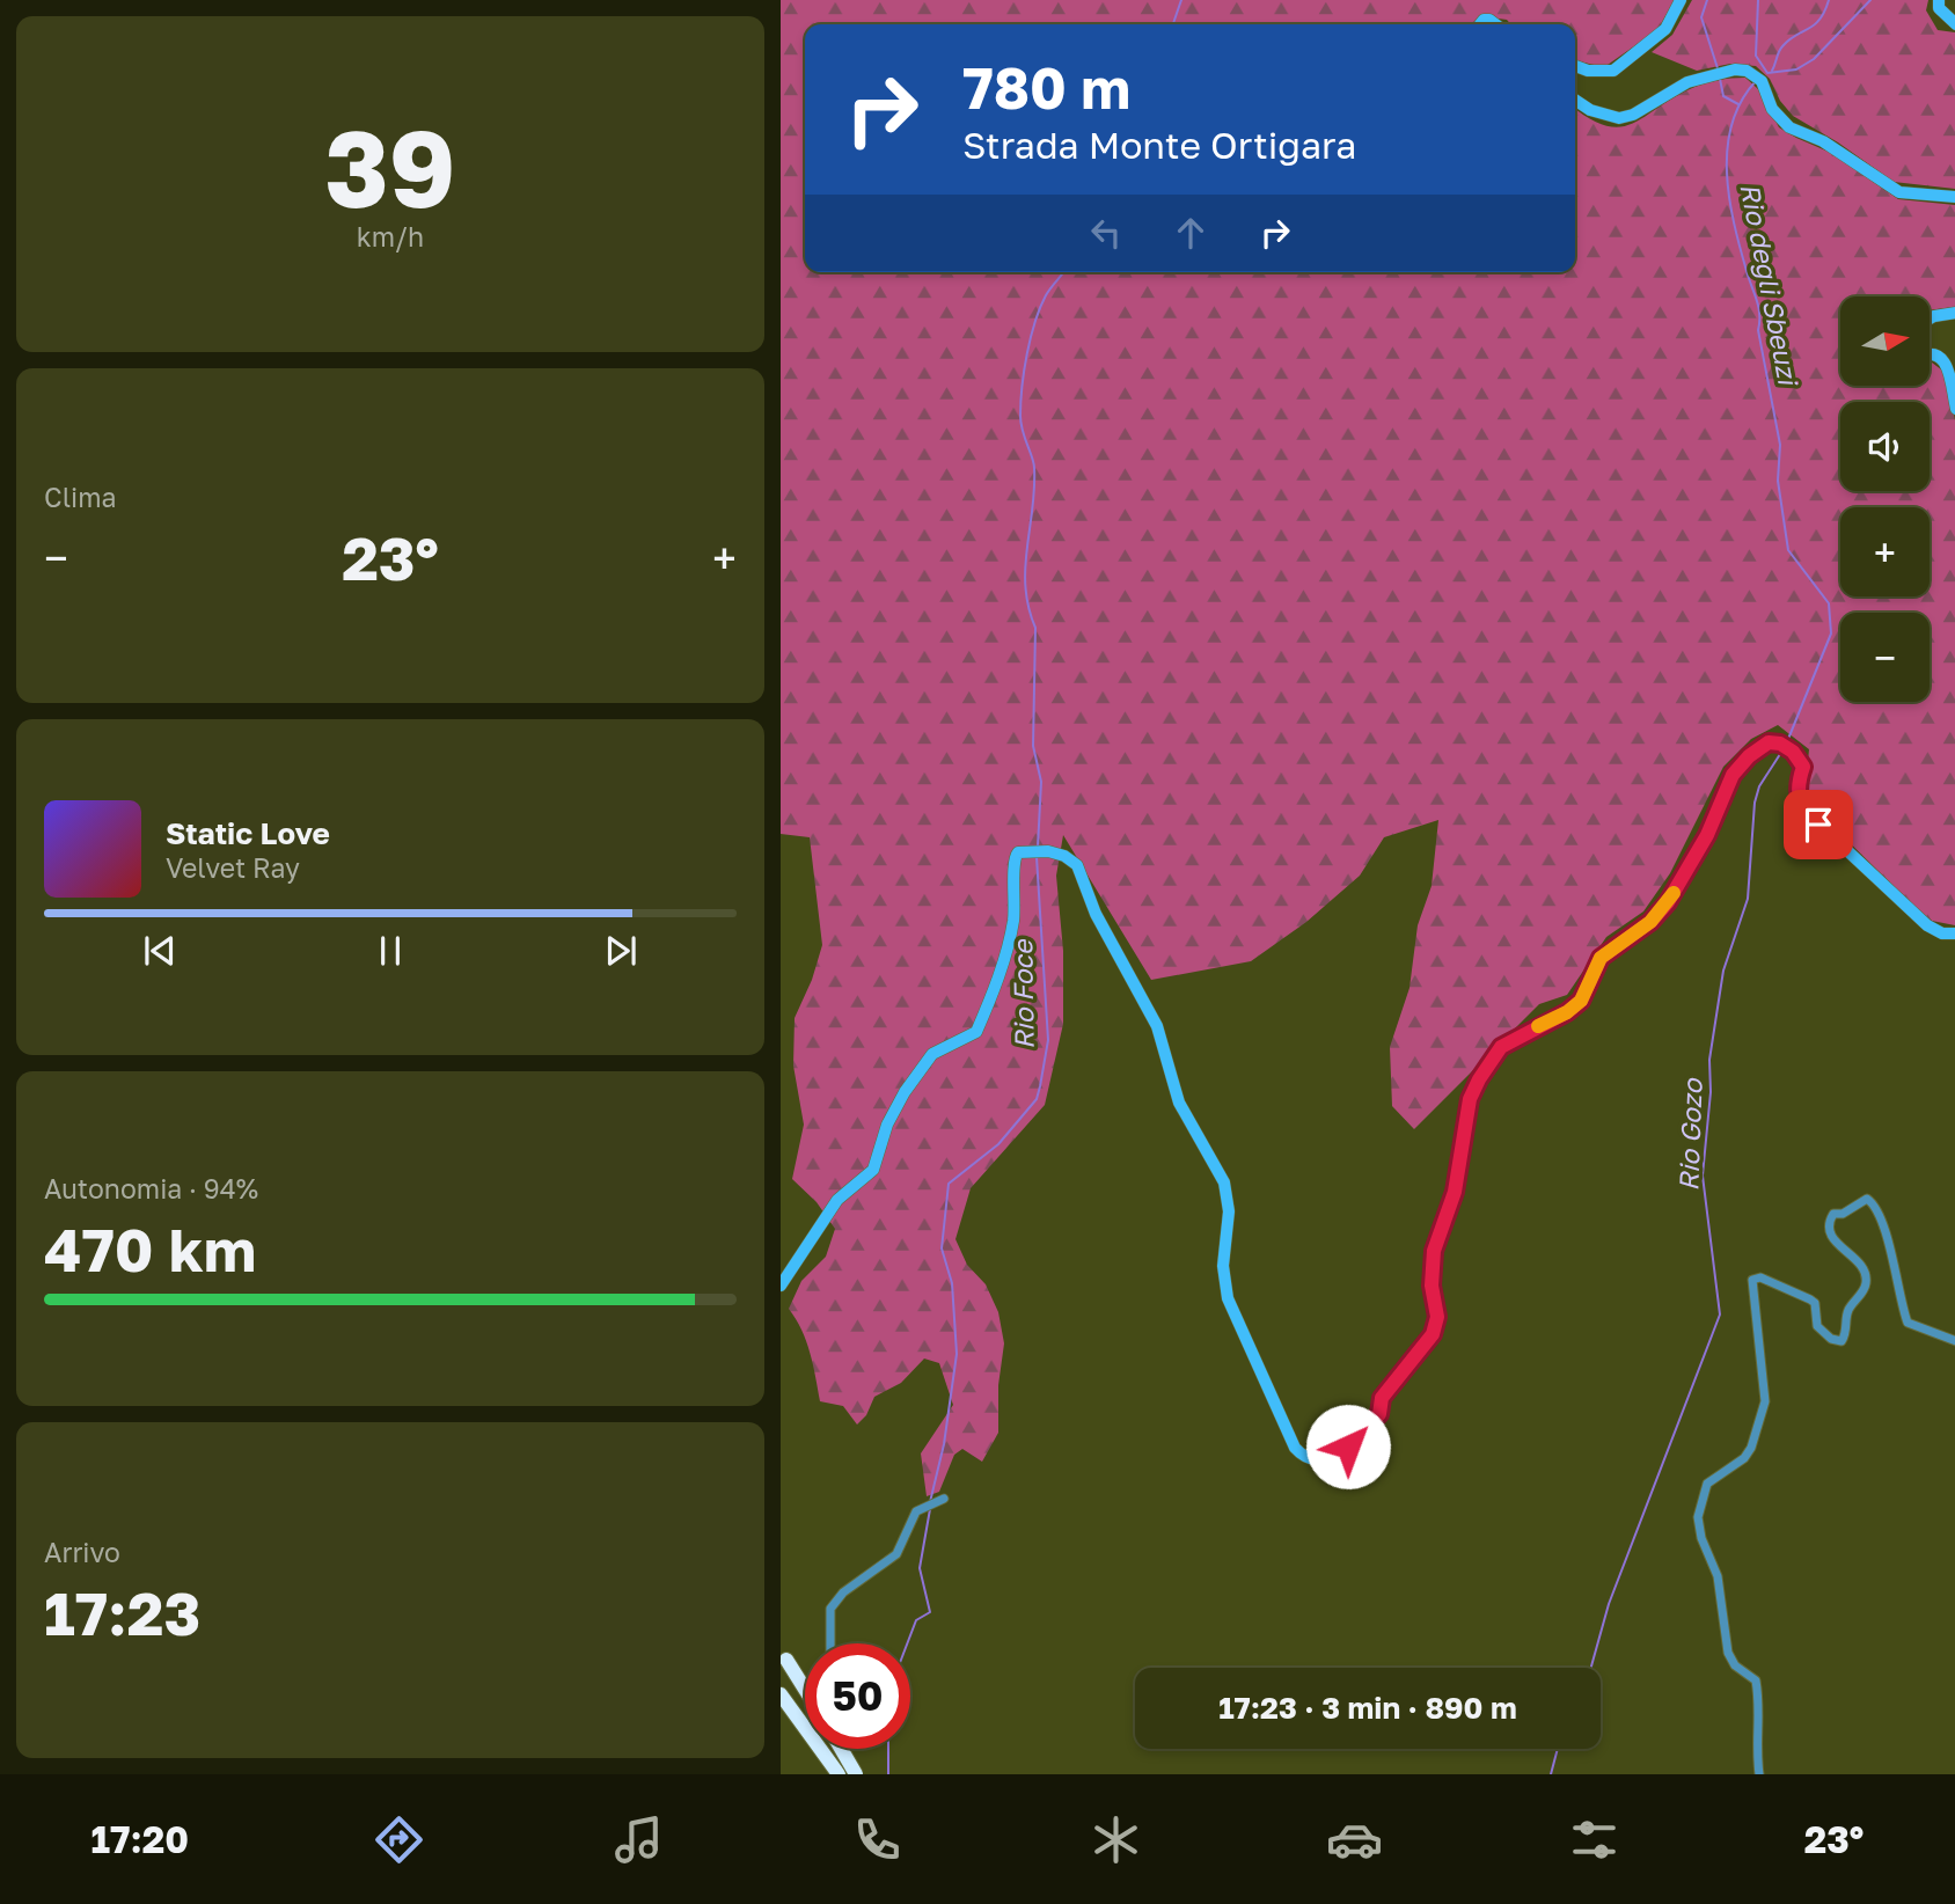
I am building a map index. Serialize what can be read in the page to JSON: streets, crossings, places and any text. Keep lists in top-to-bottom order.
{
  "water": ["Rio degli Sbeuzi", "Rio Foce", "Rio Gozo"],
  "north": "right",
  "page": {
    "tile": [
      ["39", "km/h"],
      "Clima",
      ["Autonomia · 94%", "470 km"],
      ["Arrivo", "17:23"]
    ],
    "turn": ["780 m", "Strada Monte Ortigara"],
    "map_buttons": ["+", "−"],
    "heat": ["−", "23°", "+"],
    "song": ["Static Love", "Velvet Ray"],
    "limit": "50",
    "trip": "17:23 · 3 min · 890 m",
    "tabs": ["17:20", "23°"]
  }
}
